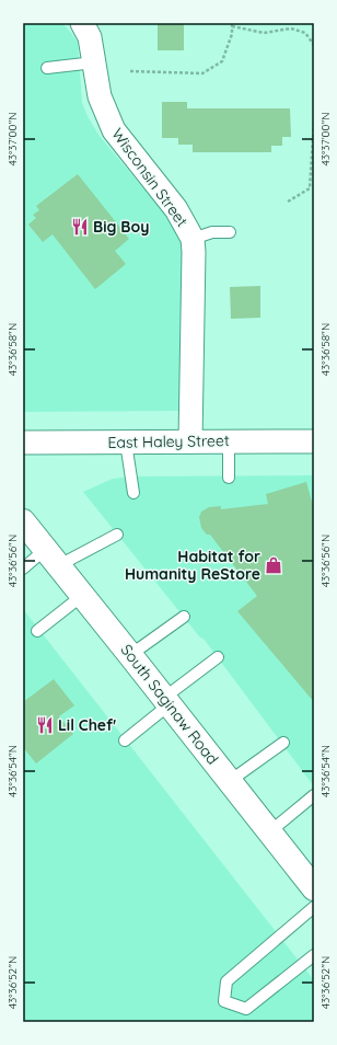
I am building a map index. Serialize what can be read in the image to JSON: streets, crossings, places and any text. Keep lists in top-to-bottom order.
{
  "streets": {
    "main road": ["South Saginaw Road"],
    "street": ["Wisconsin Street", "East Haley Street"]
  },
  "crossings": [
    ["Wisconsin Street", "East Haley Street"]
  ],
  "places": {
    "restaurant": ["Big Boy", "Lil Chef'"],
    "shop": ["Habitat for Humanity ReStore"]
  },
  "coordinates": [
    "43°37'00\"N",
    "43°36'58\"N",
    "43°36'56\"N",
    "43°36'54\"N",
    "43°36'52\"N"
  ]
}
